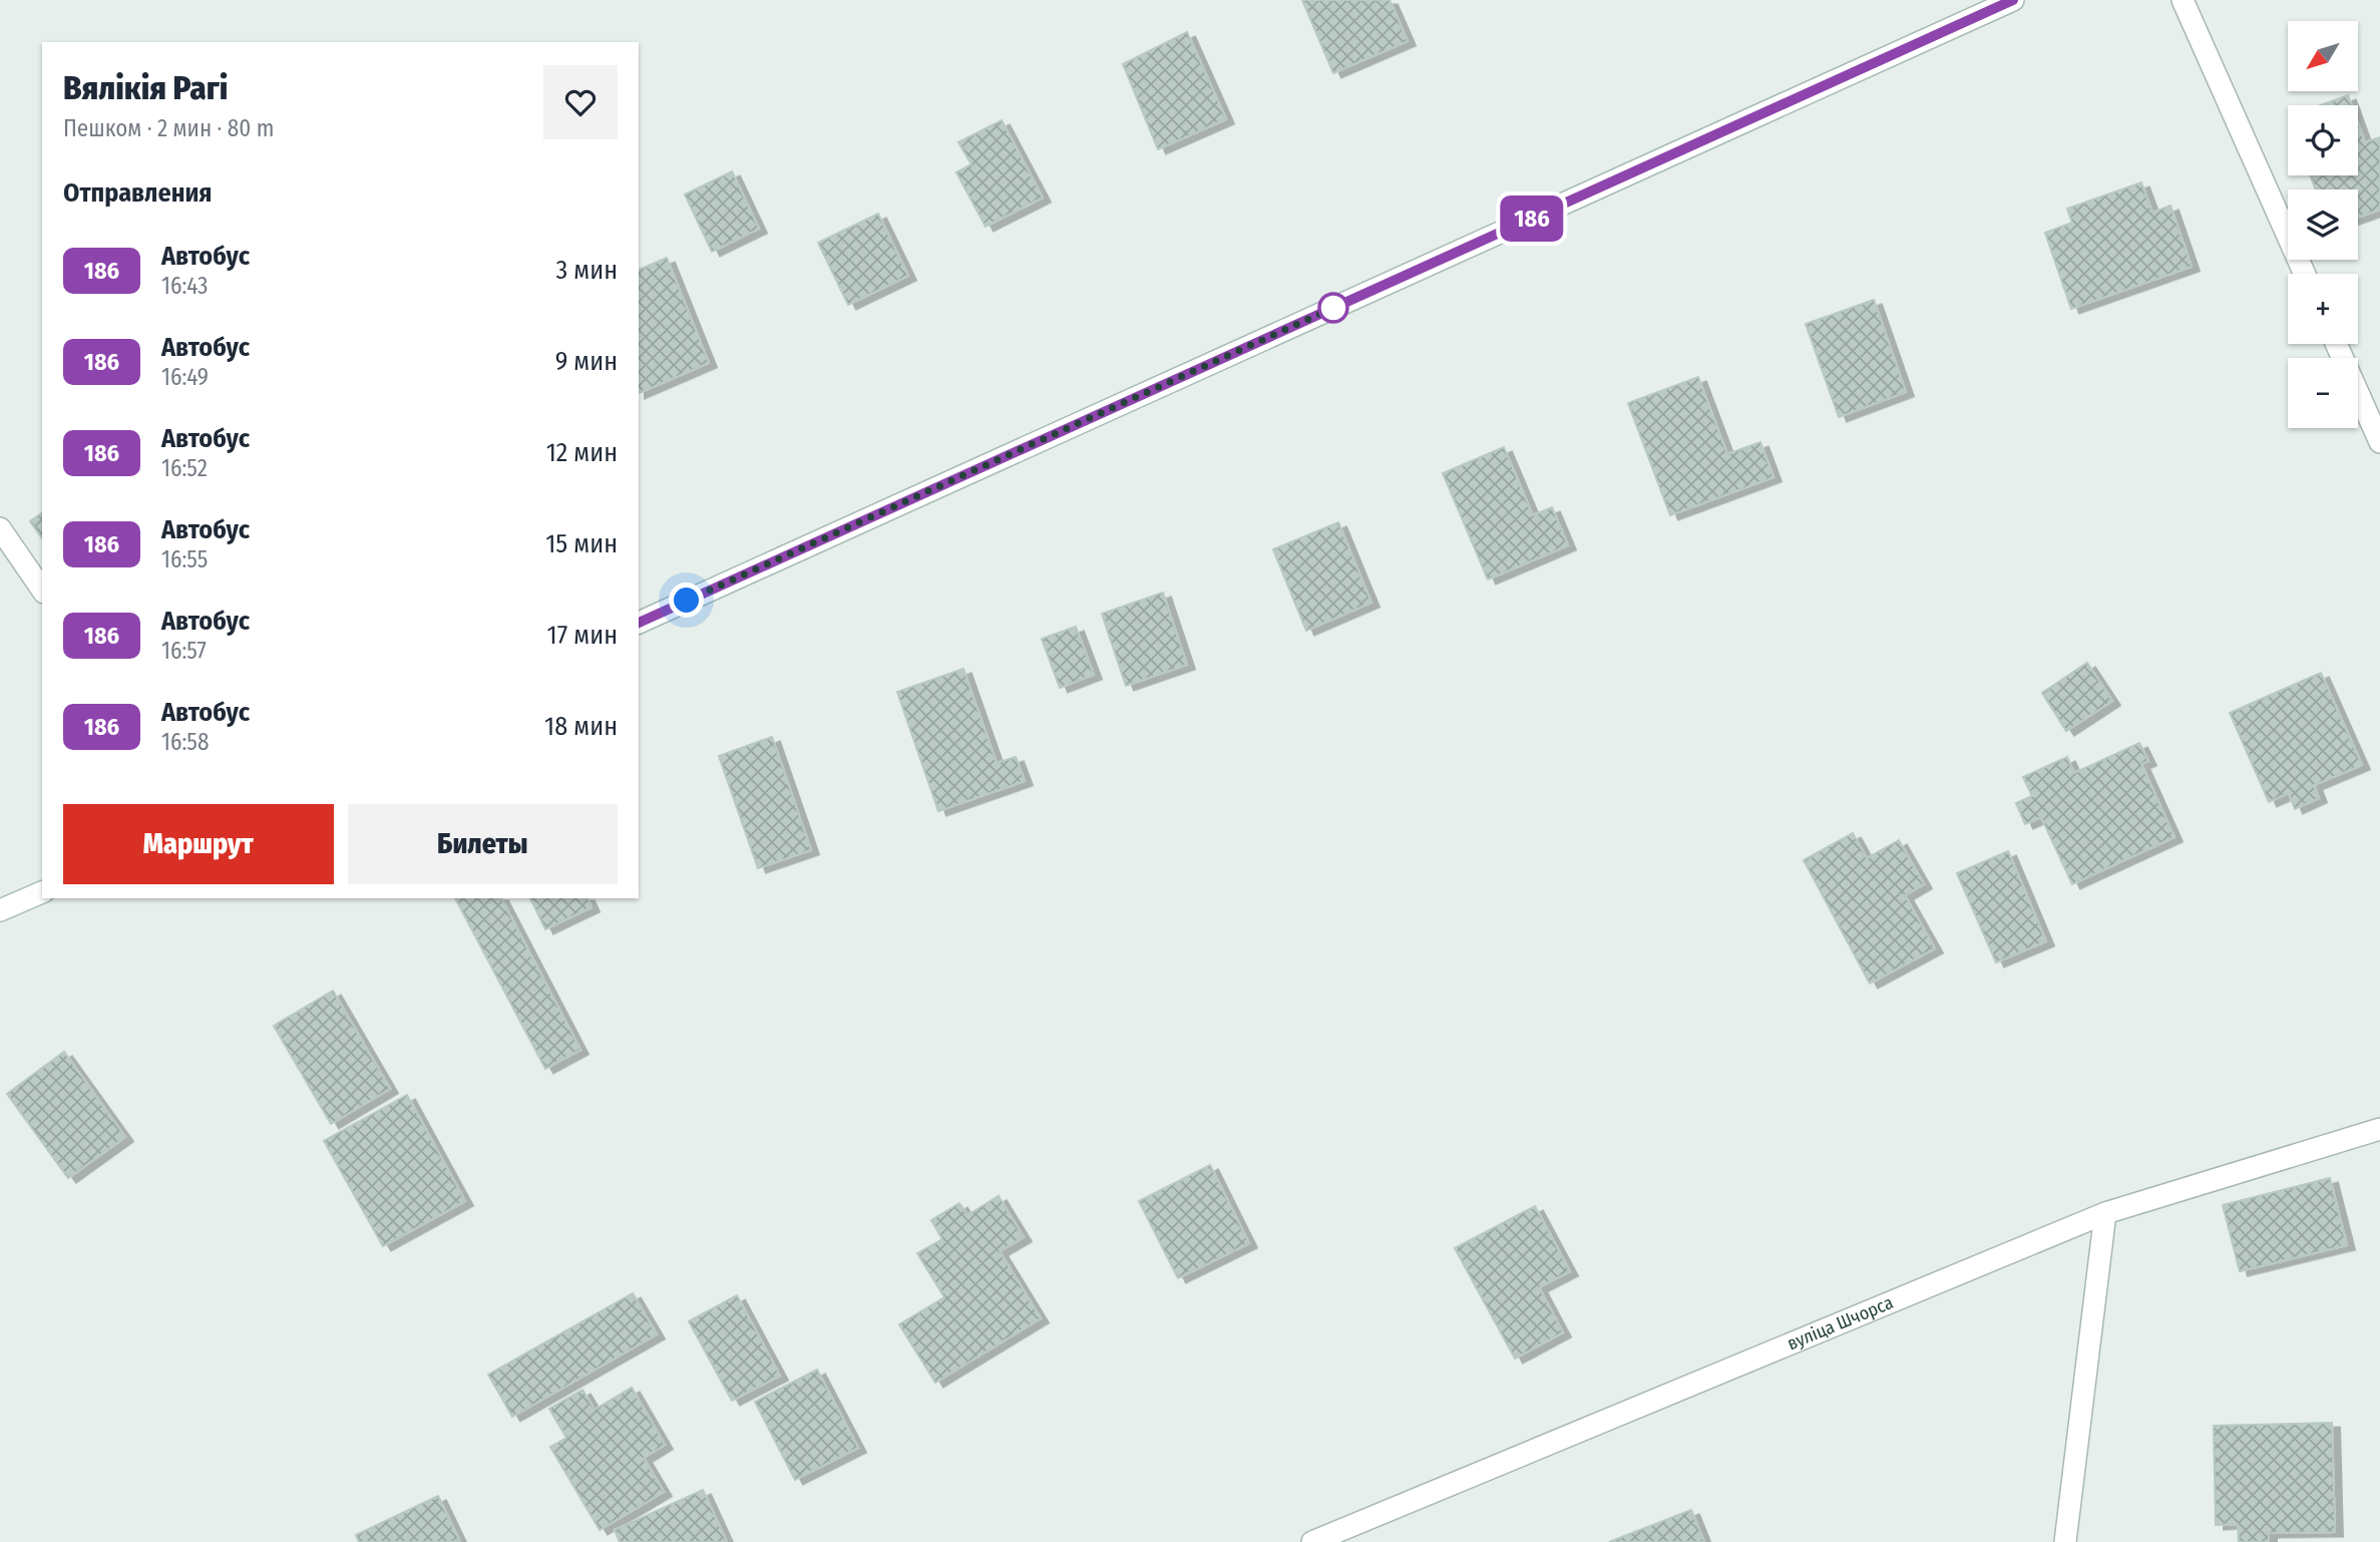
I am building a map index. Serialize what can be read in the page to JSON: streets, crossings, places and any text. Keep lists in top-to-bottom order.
{
  "streets": {
    "street": ["вуліца Шчорса"]
  },
  "lines": ["bus line 186"],
  "north": "bottom left",
  "page": {
    "on_map": "186",
    "map_buttons": ["+", "−"],
    "heading": [
      ["Вялікія Рагі", "Пешком · 2 мин · 80 m"],
      "Отправления"
    ],
    "list": [
      {
        "mark": "186",
        "name": "Автобус",
        "note": "16:43",
        "value": "3 мин"
      },
      {
        "mark": "186",
        "name": "Автобус",
        "note": "16:49",
        "value": "9 мин"
      },
      {
        "mark": "186",
        "name": "Автобус",
        "note": "16:52",
        "value": "12 мин"
      },
      {
        "mark": "186",
        "name": "Автобус",
        "note": "16:55",
        "value": "15 мин"
      },
      {
        "mark": "186",
        "name": "Автобус",
        "note": "16:57",
        "value": "17 мин"
      },
      {
        "mark": "186",
        "name": "Автобус",
        "note": "16:58",
        "value": "18 мин"
      }
    ],
    "buttons": ["Маршрут", "Билеты"]
  }
}
